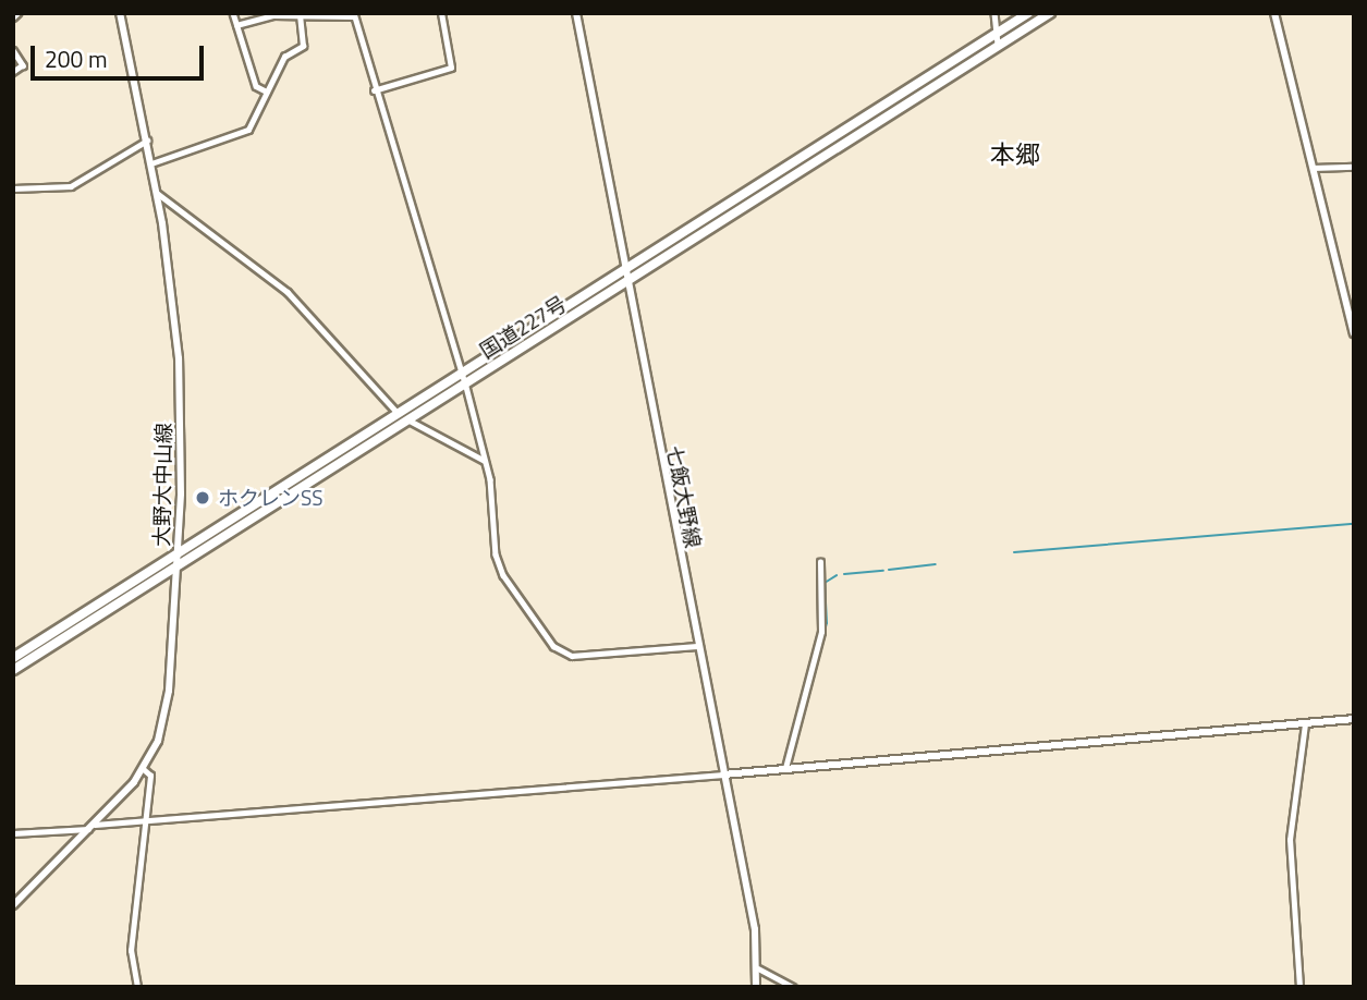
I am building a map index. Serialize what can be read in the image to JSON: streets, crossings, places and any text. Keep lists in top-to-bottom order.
{
  "streets": {
    "highway": ["国道227号"],
    "main road": ["大野大中山線", "七飯大野線"]
  },
  "crossings": [
    ["国道227号", "大野大中山線"],
    ["国道227号", "七飯大野線"]
  ],
  "districts": ["本郷"],
  "places": ["ホクレンSS"],
  "scale_bar": "200 m"
}
